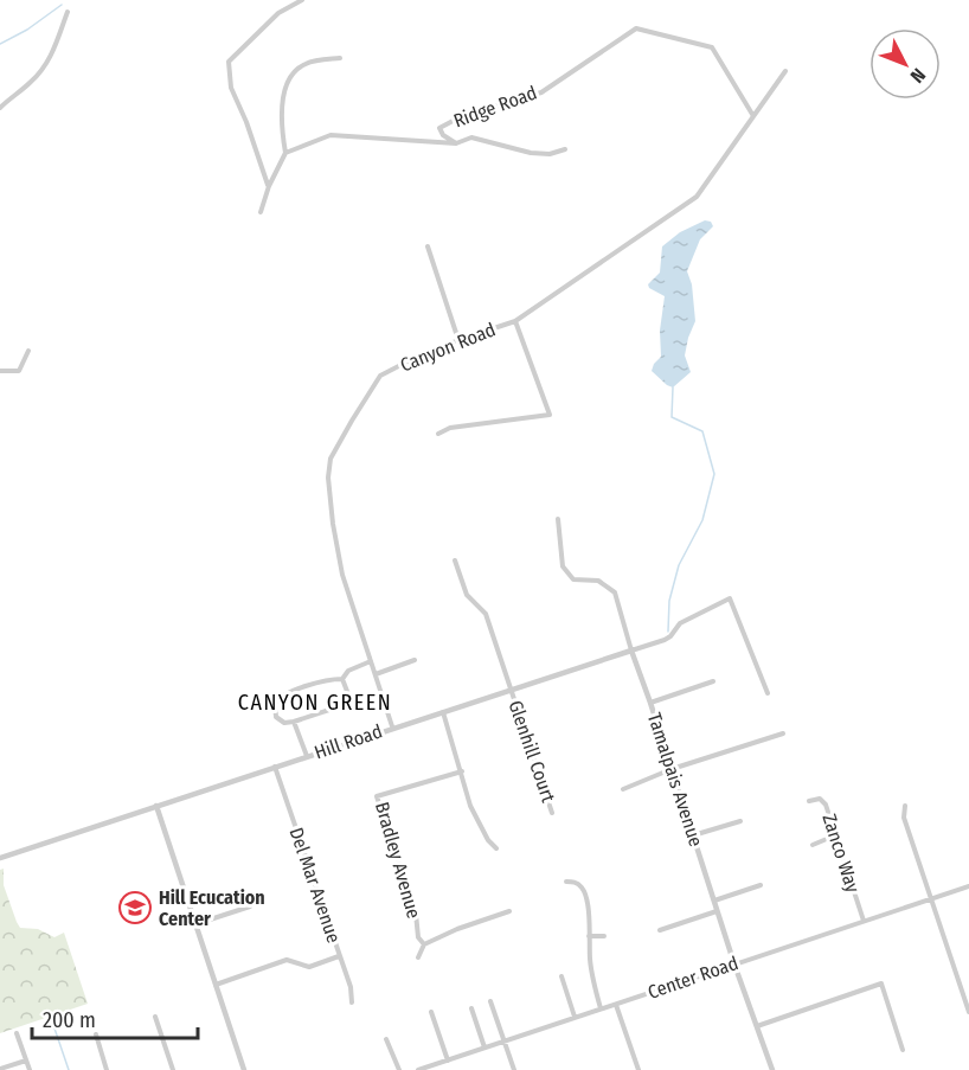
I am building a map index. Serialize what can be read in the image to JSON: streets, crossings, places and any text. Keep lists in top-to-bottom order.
{
  "streets": {
    "street": [
      "Ridge Road",
      "Canyon Road",
      "Hill Road",
      "Glenhill Court",
      "Tamalpais Avenue",
      "Zanco Way",
      "Bradley Avenue",
      "Del Mar Avenue",
      "Center Road"
    ]
  },
  "crossings": [
    ["Ridge Road", "Canyon Road"],
    ["Canyon Road", "Hill Road"],
    ["Hill Road", "Glenhill Court"],
    ["Hill Road", "Tamalpais Avenue"],
    ["Hill Road", "Del Mar Avenue"],
    ["Tamalpais Avenue", "Center Road"],
    ["Zanco Way", "Center Road"]
  ],
  "districts": ["CANYON GREEN"],
  "places": {
    "school or university": ["Hill Ecucation Center"]
  },
  "scale_bar": "200 m",
  "north": "bottom right"
}
